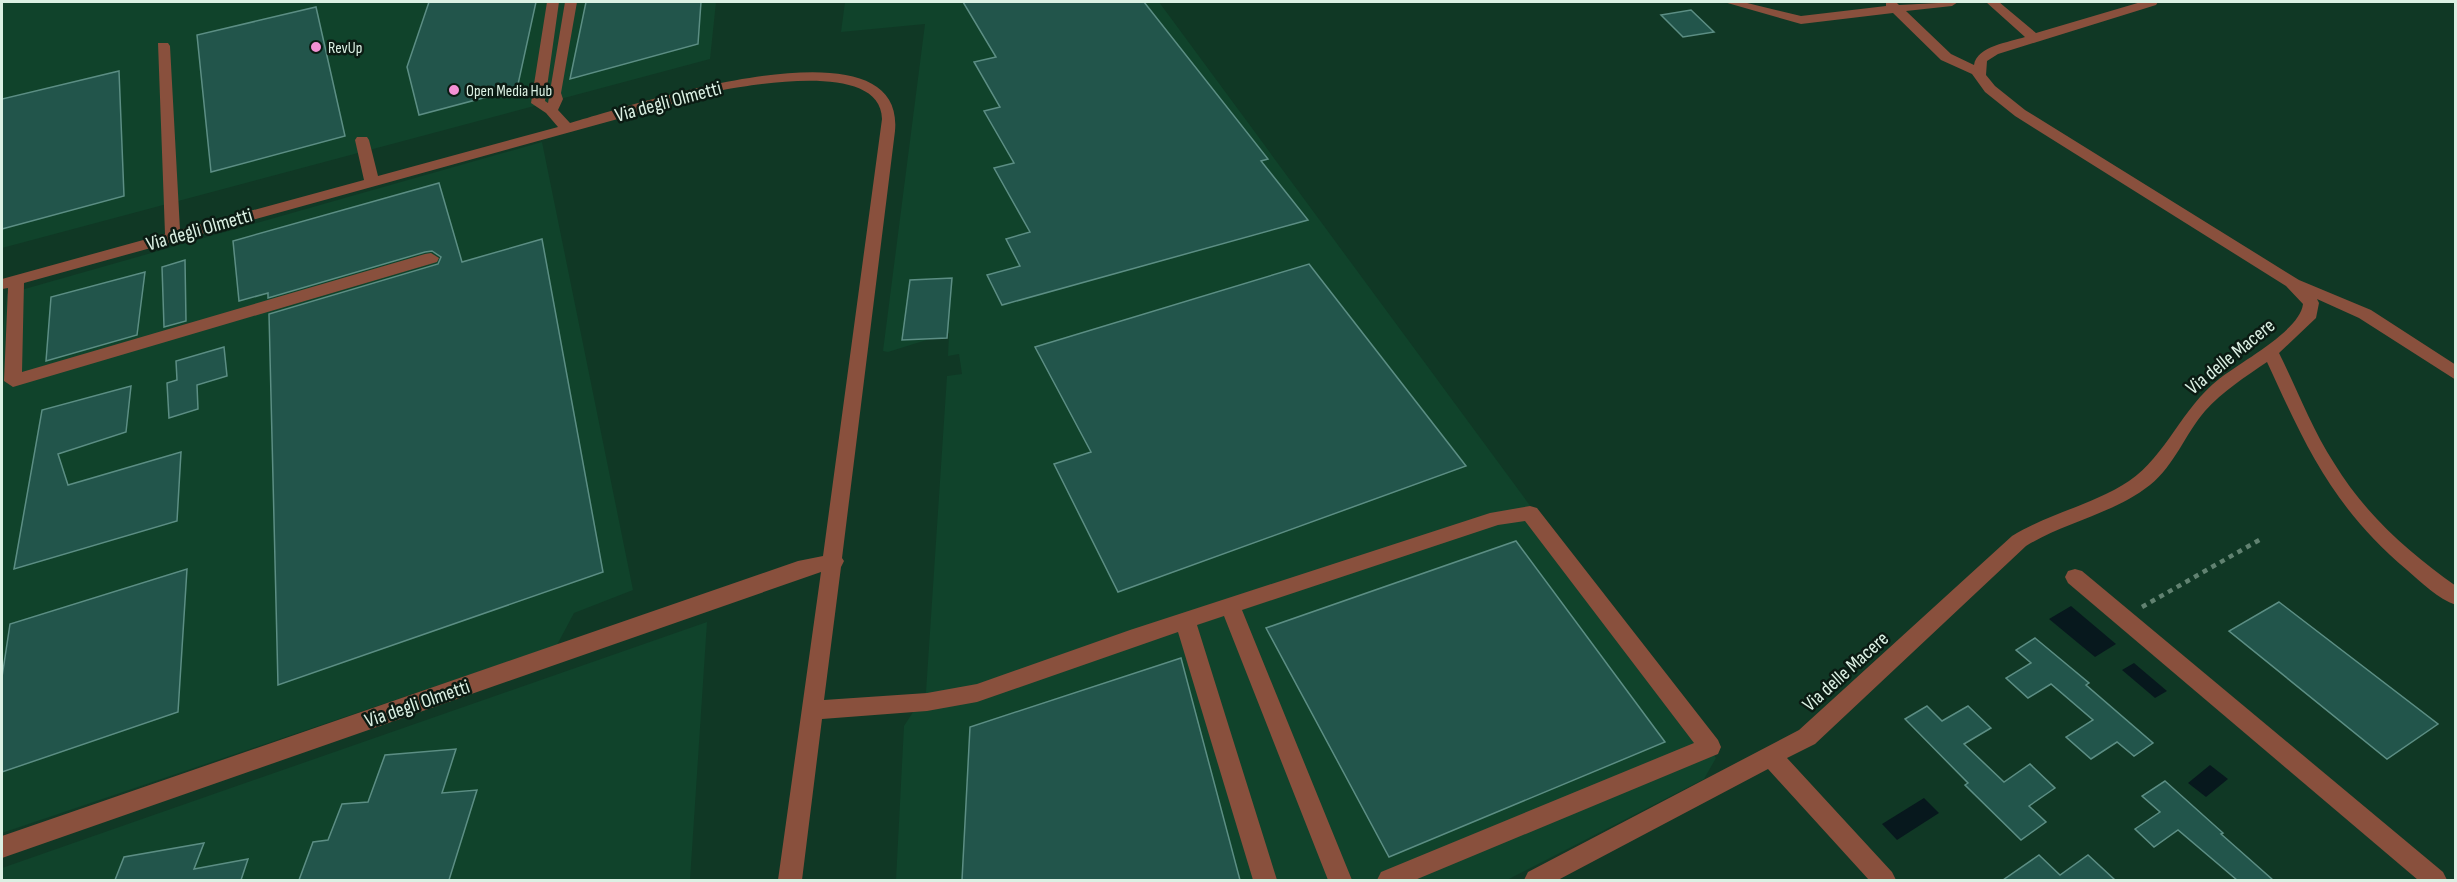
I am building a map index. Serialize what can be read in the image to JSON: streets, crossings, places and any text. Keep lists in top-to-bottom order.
{
  "streets": {
    "street": ["Via degli Olmetti", "Via delle Macere"]
  },
  "places": ["RevUp", "Open Media Hub"]
}
